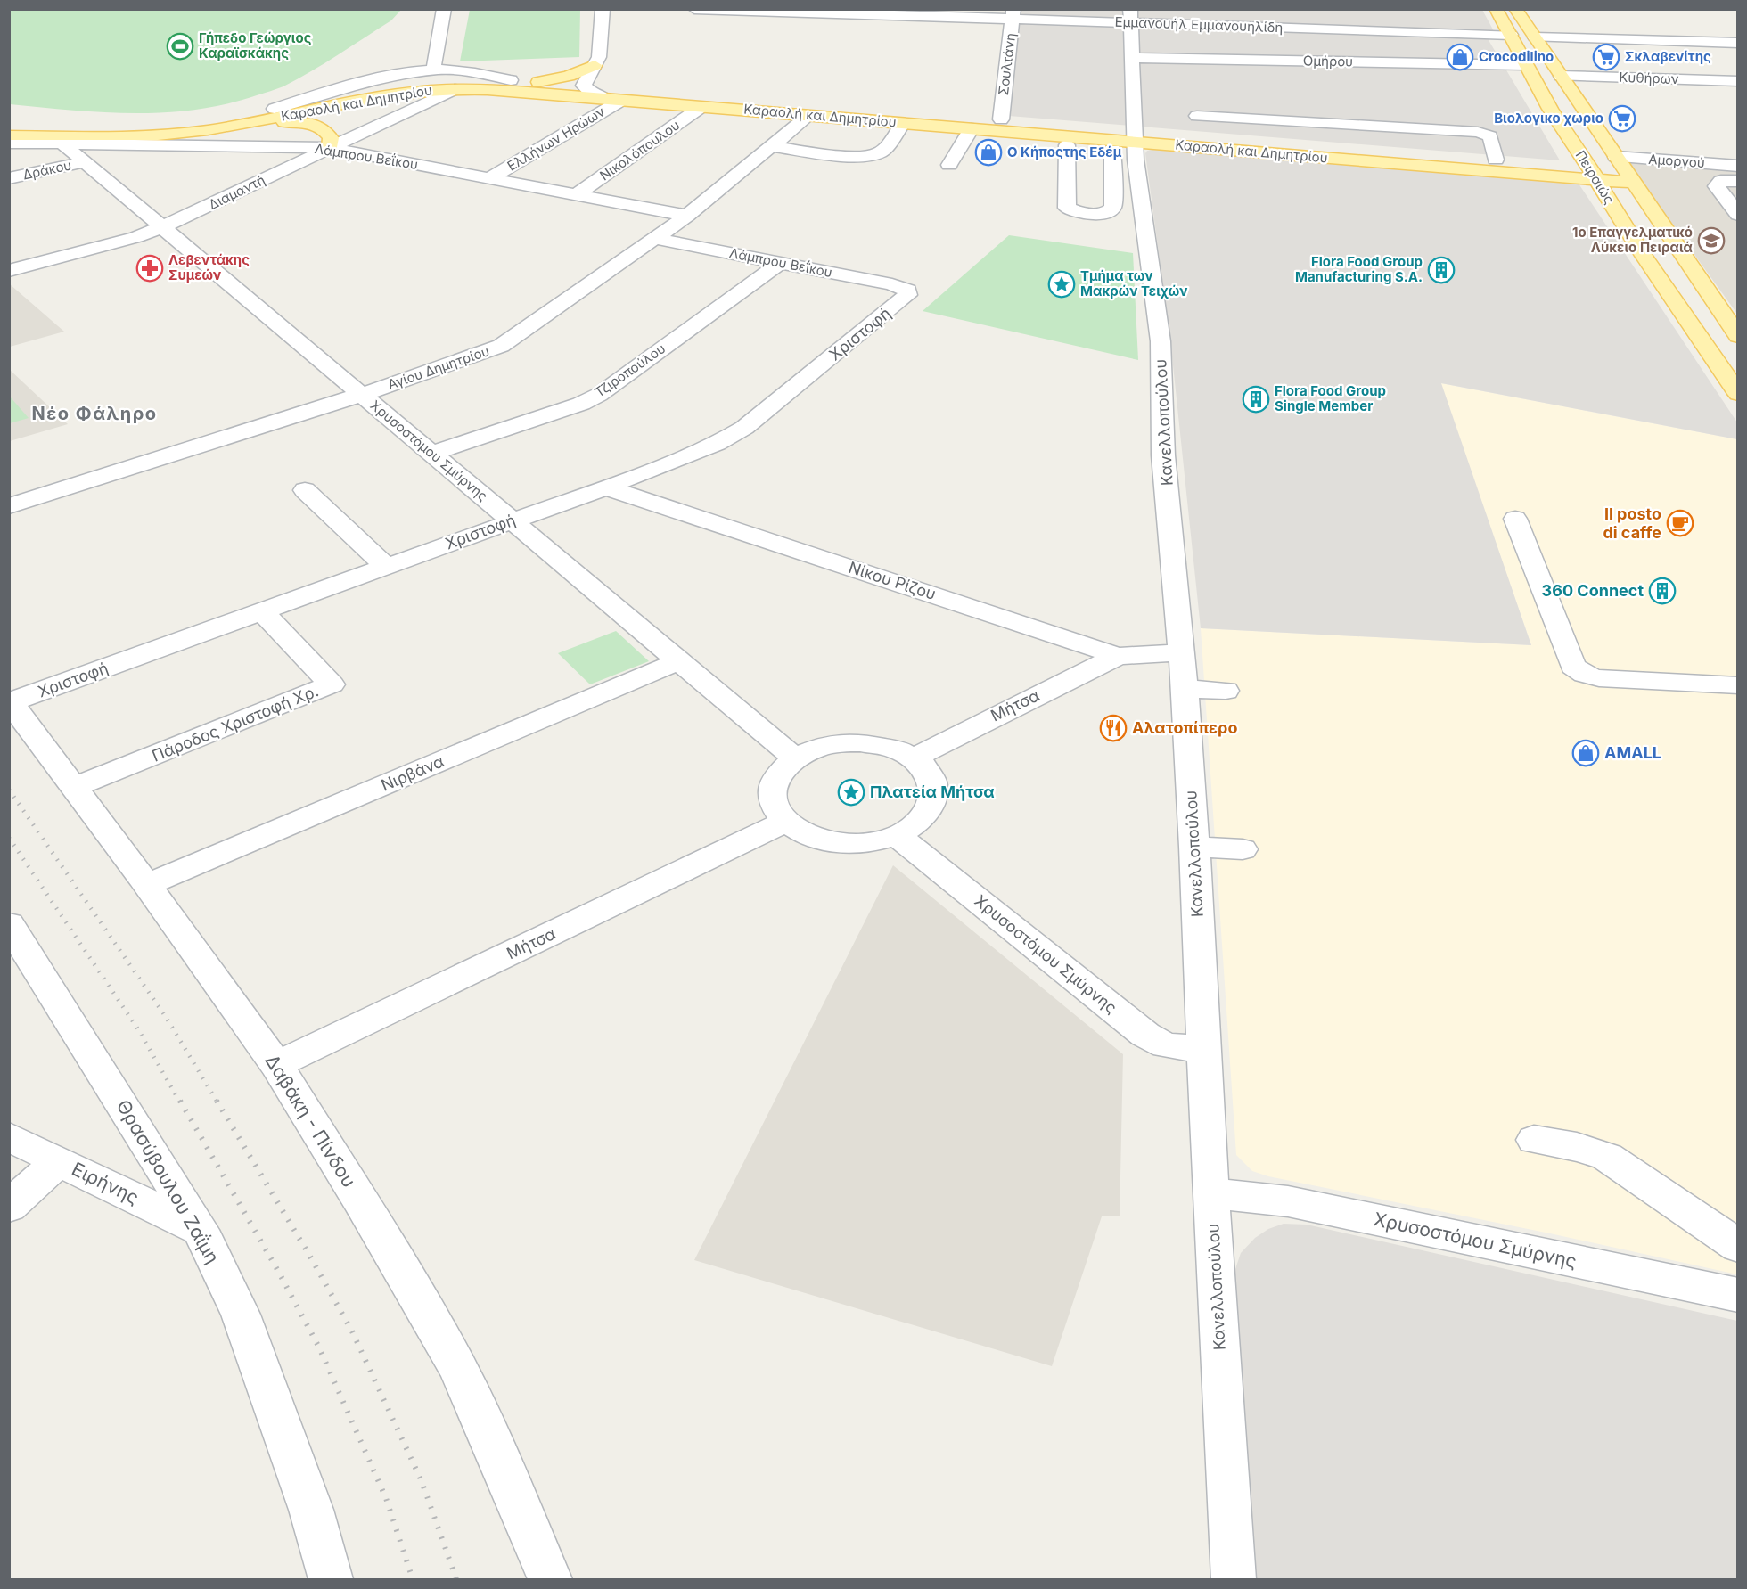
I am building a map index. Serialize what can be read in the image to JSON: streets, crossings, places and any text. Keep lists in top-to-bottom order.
{
  "streets": {
    "main road": ["Καραολή και Δημητρίου", "Πειραιώς"],
    "street": [
      "Εμμανουήλ Εμμανουηλίδη",
      "Ομήρου",
      "Σουλτάνη",
      "Κυθήρων",
      "Ελλήνων Ηρώων",
      "Νικολόπουλου",
      "Λάμπρου Βεΐκου",
      "Αμοργού",
      "Δράκου",
      "Διαμαντή",
      "Χριστοφή",
      "Αγίου Δημητρίου",
      "Τζιροπούλου",
      "Κανελλοπούλου",
      "Χρυσοστόμου Σμύρνης",
      "Νίκου Ρίζου",
      "Μήτσα",
      "Πάροδος Χριστοφή Χρ.",
      "Νιρβάνα",
      "Δαβάκη - Πίνδου",
      "Θρασύβουλου Ζαΐμη",
      "Ειρήνης"
    ]
  },
  "crossings": [
    ["Εμμανουήλ Εμμανουηλίδη", "Σουλτάνη"],
    ["Εμμανουήλ Εμμανουηλίδη", "Πειραιώς"],
    ["Εμμανουήλ Εμμανουηλίδη", "Κανελλοπούλου"],
    ["Ομήρου", "Πειραιώς"],
    ["Ομήρου", "Κανελλοπούλου"],
    ["Σουλτάνη", "Καραολή και Δημητρίου"],
    ["Κυθήρων", "Πειραιώς"],
    ["Καραολή και Δημητρίου", "Ελλήνων Ηρώων"],
    ["Καραολή και Δημητρίου", "Νικολόπουλου"],
    ["Καραολή και Δημητρίου", "Αμοργού"],
    ["Καραολή και Δημητρίου", "Πειραιώς"],
    ["Καραολή και Δημητρίου", "Διαμαντή"],
    ["Καραολή και Δημητρίου", "Αγίου Δημητρίου"],
    ["Καραολή και Δημητρίου", "Κανελλοπούλου"],
    ["Ελλήνων Ηρώων", "Λάμπρου Βεΐκου"],
    ["Νικολόπουλου", "Λάμπρου Βεΐκου"],
    ["Λάμπρου Βεΐκου", "Διαμαντή"],
    ["Λάμπρου Βεΐκου", "Χριστοφή"],
    ["Λάμπρου Βεΐκου", "Αγίου Δημητρίου"],
    ["Λάμπρου Βεΐκου", "Τζιροπούλου"],
    ["Λάμπρου Βεΐκου", "Χρυσοστόμου Σμύρνης"],
    ["Αμοργού", "Πειραιώς"],
    ["Δράκου", "Χρυσοστόμου Σμύρνης"],
    ["Διαμαντή", "Χρυσοστόμου Σμύρνης"],
    ["Χριστοφή", "Χρυσοστόμου Σμύρνης"],
    ["Χριστοφή", "Νίκου Ρίζου"],
    ["Χριστοφή", "Πάροδος Χριστοφή Χρ."],
    ["Χριστοφή", "Δαβάκη - Πίνδου"],
    ["Αγίου Δημητρίου", "Χρυσοστόμου Σμύρνης"],
    ["Τζιροπούλου", "Χρυσοστόμου Σμύρνης"],
    ["Κανελλοπούλου", "Χρυσοστόμου Σμύρνης"],
    ["Κανελλοπούλου", "Νίκου Ρίζου"],
    ["Χρυσοστόμου Σμύρνης", "Μήτσα"],
    ["Χρυσοστόμου Σμύρνης", "Νιρβάνα"],
    ["Νίκου Ρίζου", "Μήτσα"],
    ["Μήτσα", "Δαβάκη - Πίνδου"],
    ["Πάροδος Χριστοφή Χρ.", "Δαβάκη - Πίνδου"],
    ["Νιρβάνα", "Δαβάκη - Πίνδου"],
    ["Θρασύβουλου Ζαΐμη", "Ειρήνης"]
  ],
  "districts": ["Νέο Φάληρο"],
  "places": {
    "sports": ["Γήπεδο Γεώργιος Καραϊσκάκης"],
    "shop": ["Crocodilino", "Ο Κήποςτης Εδέμ", "AMALL"],
    "supermarket": ["Σκλαβενίτης", "Βιολογικο χωριο"],
    "school or university": ["1ο Επαγγελματικό Λύκειο Πειραιά"],
    "pharmacy": ["Λεβεντάκης Συμεών"],
    "building": ["Flora Food Group Manufacturing S.A.", "Flora Food Group Single Member", "360 Connect"],
    "place": ["Τμήμα των Μακρών Τειχών", "Πλατεία Μήτσα"],
    "cafe": ["Il posto di caffe"],
    "restaurant": ["Αλατοπίπερο"]
  }
}
